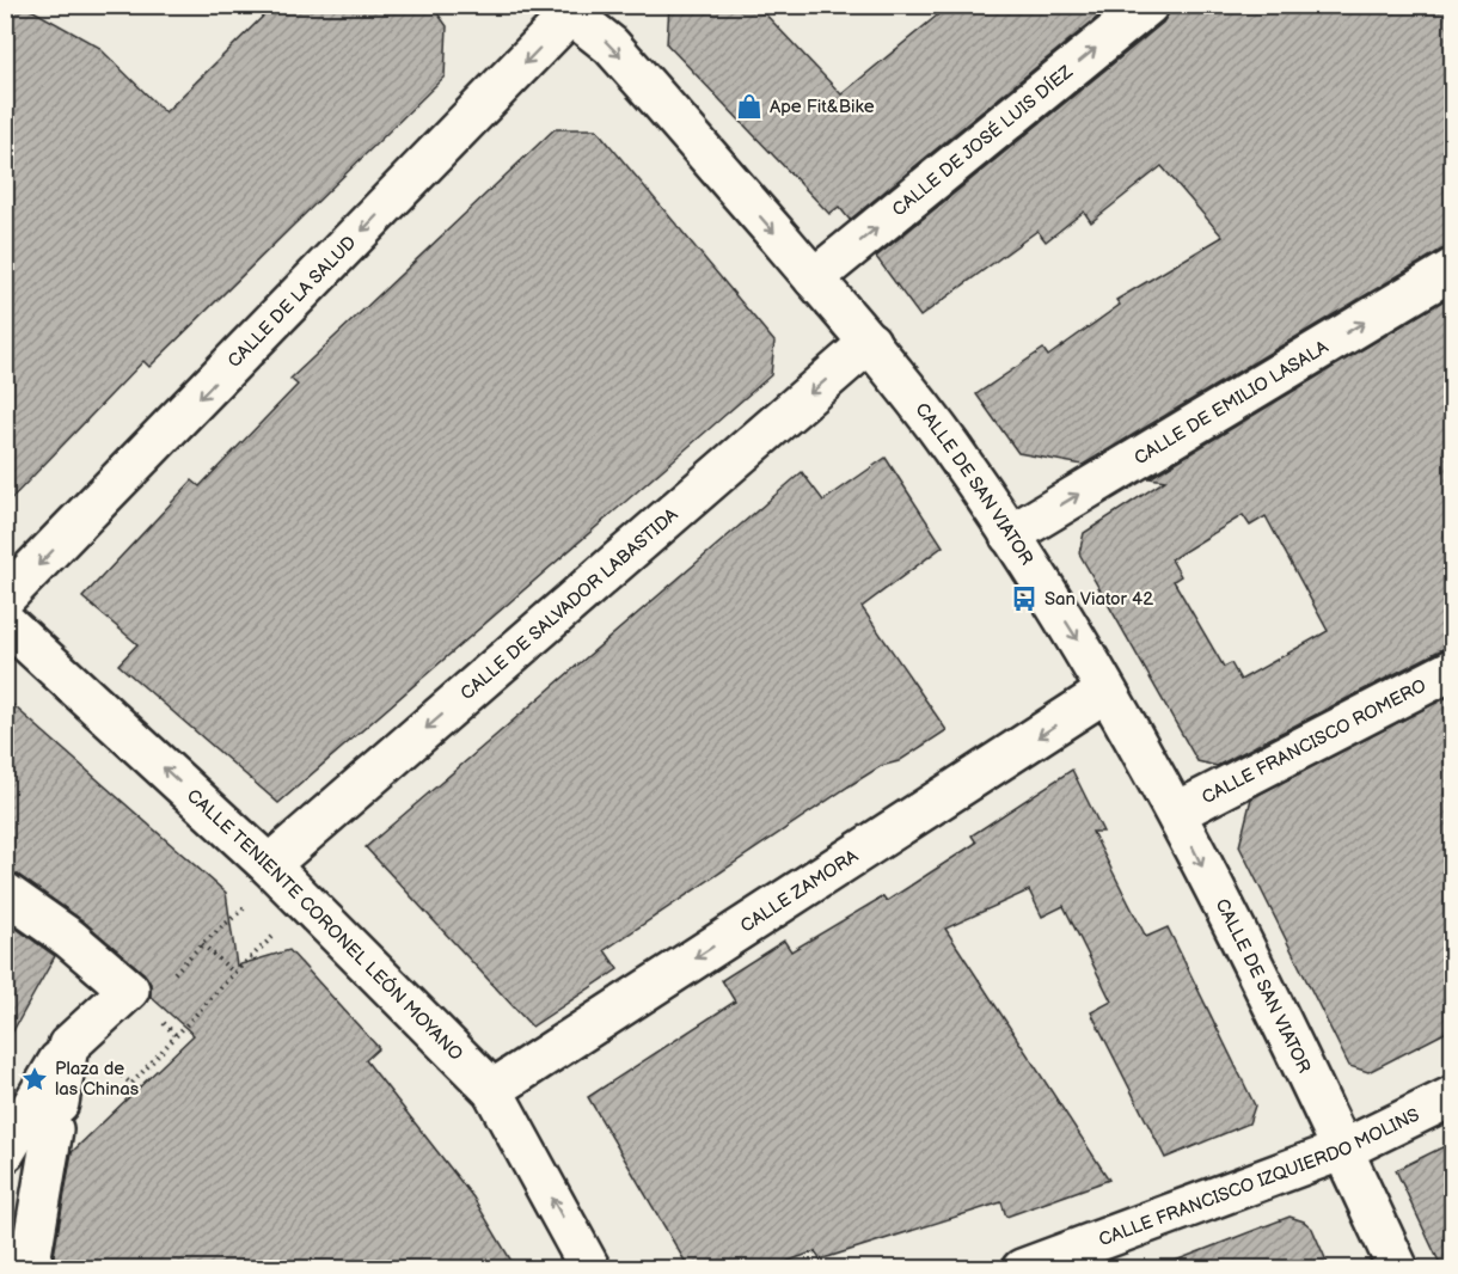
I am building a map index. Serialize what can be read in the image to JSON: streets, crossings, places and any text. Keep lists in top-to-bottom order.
{
  "streets": {
    "street": [
      "CALLE DE JOSÉ LUIS DÍEZ",
      "CALLE DE LA SALUD",
      "CALLE DE EMILIO LASALA",
      "CALLE DE SAN VIATOR",
      "CALLE DE SALVADOR LABASTIDA",
      "CALLE FRANCISCO ROMERO",
      "CALLE ZAMORA",
      "CALLE TENIENTE CORONEL LEÓN MOYANO",
      "CALLE FRANCISCO IZQUIERDO MOLINS"
    ]
  },
  "crossings": [
    ["CALLE DE JOSÉ LUIS DÍEZ", "CALLE DE SAN VIATOR"],
    ["CALLE DE LA SALUD", "CALLE DE SAN VIATOR"],
    ["CALLE DE EMILIO LASALA", "CALLE DE SAN VIATOR"],
    ["CALLE DE SAN VIATOR", "CALLE DE SALVADOR LABASTIDA"],
    ["CALLE DE SAN VIATOR", "CALLE FRANCISCO ROMERO"],
    ["CALLE DE SAN VIATOR", "CALLE ZAMORA"],
    ["CALLE DE SAN VIATOR", "CALLE FRANCISCO IZQUIERDO MOLINS"],
    ["CALLE DE SALVADOR LABASTIDA", "CALLE TENIENTE CORONEL LEÓN MOYANO"],
    ["CALLE ZAMORA", "CALLE TENIENTE CORONEL LEÓN MOYANO"]
  ],
  "one_way": [
    "CALLE DE JOSÉ LUIS DÍEZ",
    "CALLE DE LA SALUD",
    "CALLE DE EMILIO LASALA",
    "CALLE DE SAN VIATOR",
    "CALLE DE SALVADOR LABASTIDA",
    "CALLE ZAMORA",
    "CALLE TENIENTE CORONEL LEÓN MOYANO"
  ],
  "places": {
    "shop": ["Ape Fit&Bike"],
    "bus stop": ["San Viator 42"],
    "place": ["Plaza de las Chinas"]
  }
}
